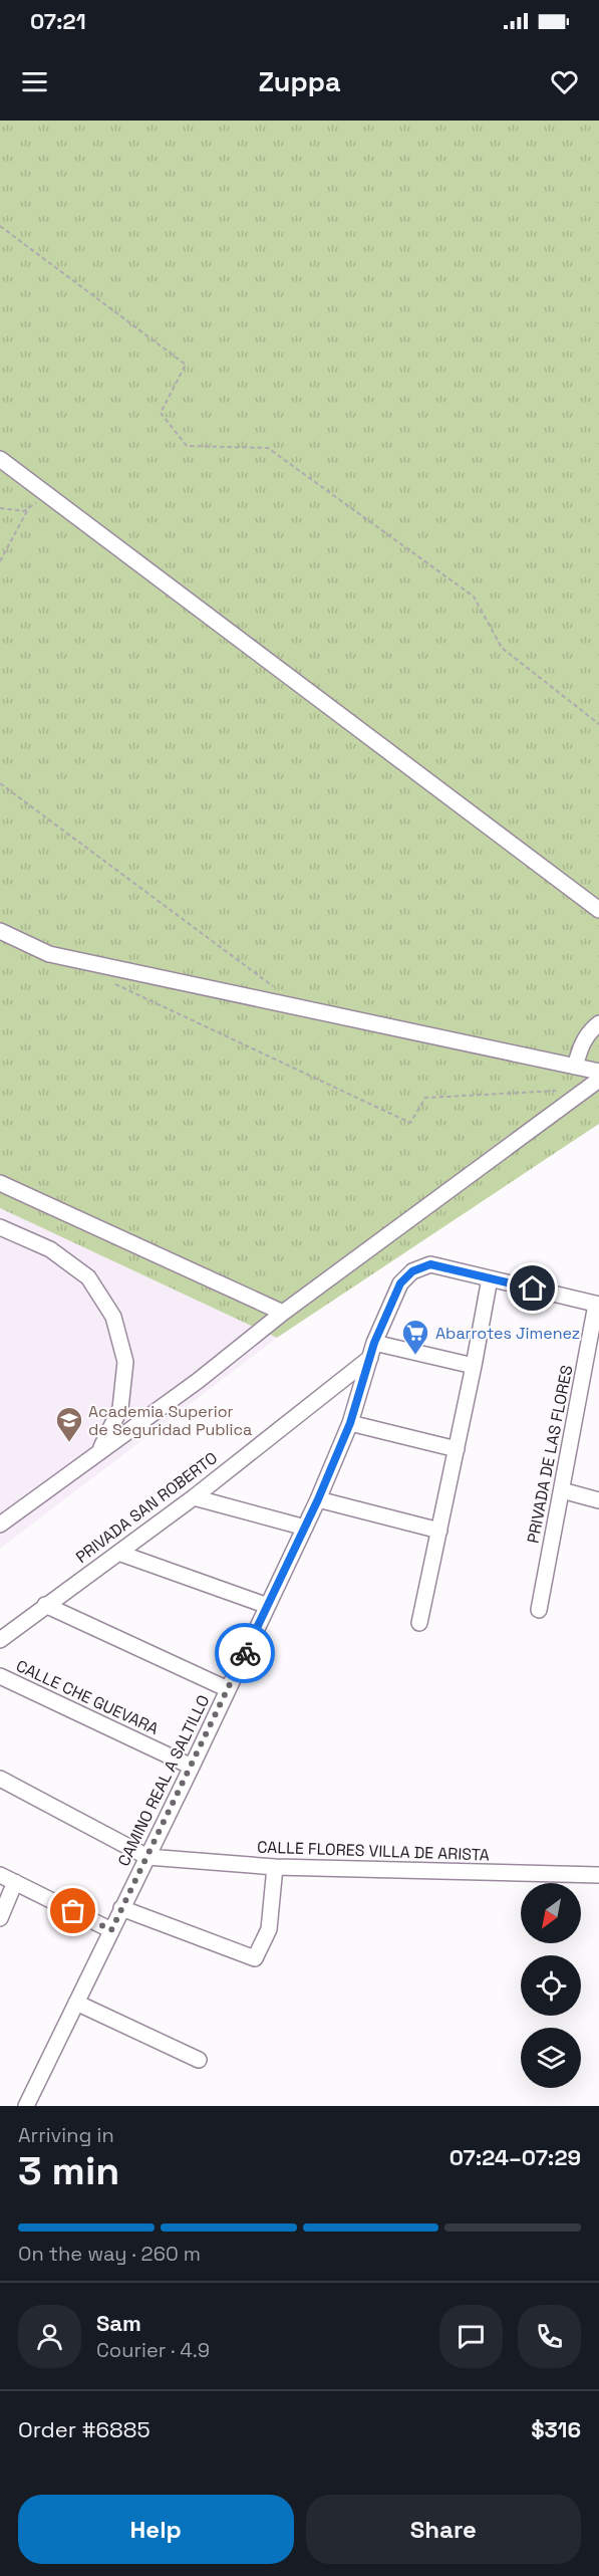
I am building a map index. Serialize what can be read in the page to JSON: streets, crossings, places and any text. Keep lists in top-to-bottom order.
{
  "streets": {
    "street": [
      "PRIVADA DE LAS FLORES",
      "PRIVADA SAN ROBERTO",
      "CALLE CHE GUEVARA",
      "CAMINO REAL A SALTILLO",
      "CALLE FLORES VILLA DE ARISTA"
    ]
  },
  "crossings": [
    ["PRIVADA SAN ROBERTO", "CAMINO REAL A SALTILLO"],
    ["CALLE CHE GUEVARA", "CAMINO REAL A SALTILLO"],
    ["CAMINO REAL A SALTILLO", "CALLE FLORES VILLA DE ARISTA"]
  ],
  "places": {
    "supermarket": ["Abarrotes Jimenez"],
    "school or university": ["Academia Superior de Seguridad Publica"]
  },
  "north": "bottom left",
  "page": {
    "status": "07:21",
    "header": "Zuppa",
    "heading": ["3 min", "Arriving in", "07:24–07:29"],
    "panel": [
      "Sam",
      "Courier · 4.9",
      "Order #6885",
      "$316"
    ],
    "bar": "On the way · 260 m",
    "buttons": ["Help", "Share"]
  }
}
